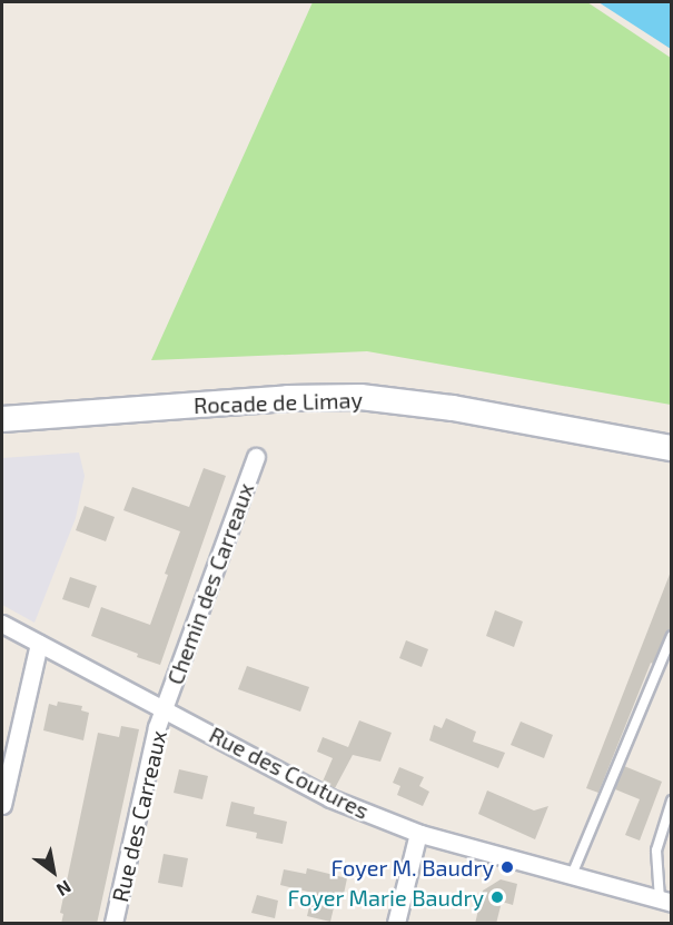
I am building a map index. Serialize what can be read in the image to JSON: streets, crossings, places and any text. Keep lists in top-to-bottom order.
{
  "streets": {
    "main road": ["Rocade de Limay"],
    "street": ["Chemin des Carreaux", "Rue des Coutures", "Rue des Carreaux"]
  },
  "crossings": [
    ["Chemin des Carreaux", "Rue des Coutures"],
    ["Chemin des Carreaux", "Rue des Carreaux"],
    ["Rue des Coutures", "Rue des Carreaux"]
  ],
  "places": ["Foyer M. Baudry", "Foyer Marie Baudry"],
  "north": "bottom right"
}
